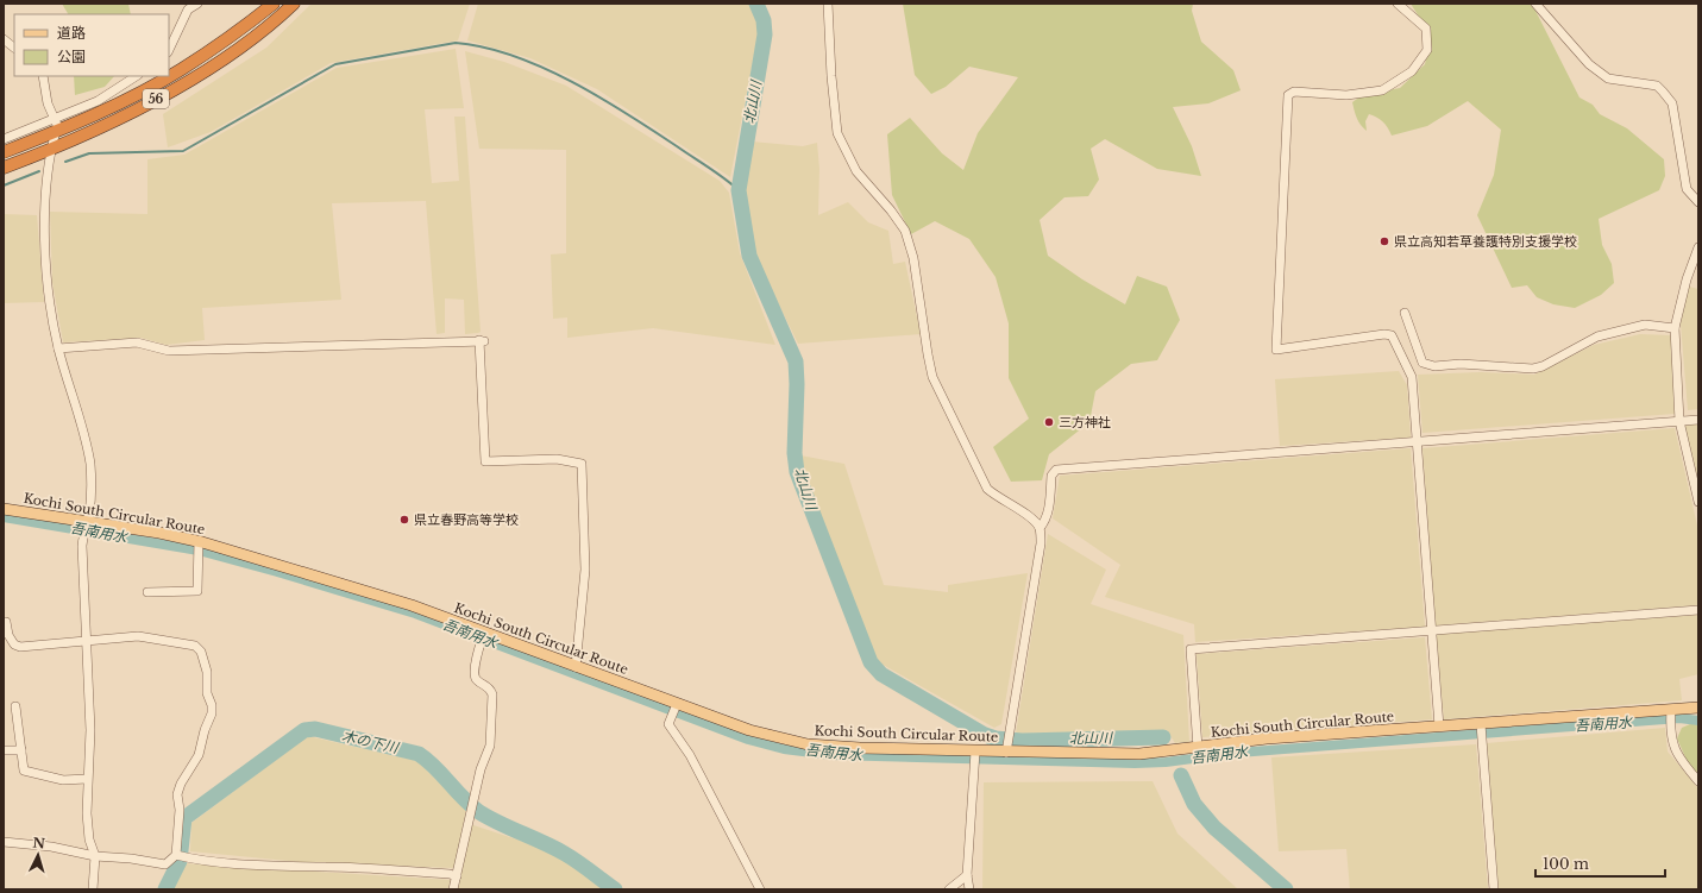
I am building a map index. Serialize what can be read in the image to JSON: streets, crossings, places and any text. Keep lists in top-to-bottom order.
{
  "streets": {
    "highway": ["56"],
    "main road": ["Kochi South Circular Route"]
  },
  "water": ["北山川", "吾南用水", "木の下川"],
  "places": ["県立高知若草養護特別支援学校", "三方神社", "県立春野高等学校"],
  "legend": ["道路", "公園"],
  "scale_bar": "100 m",
  "north": "top"
}
